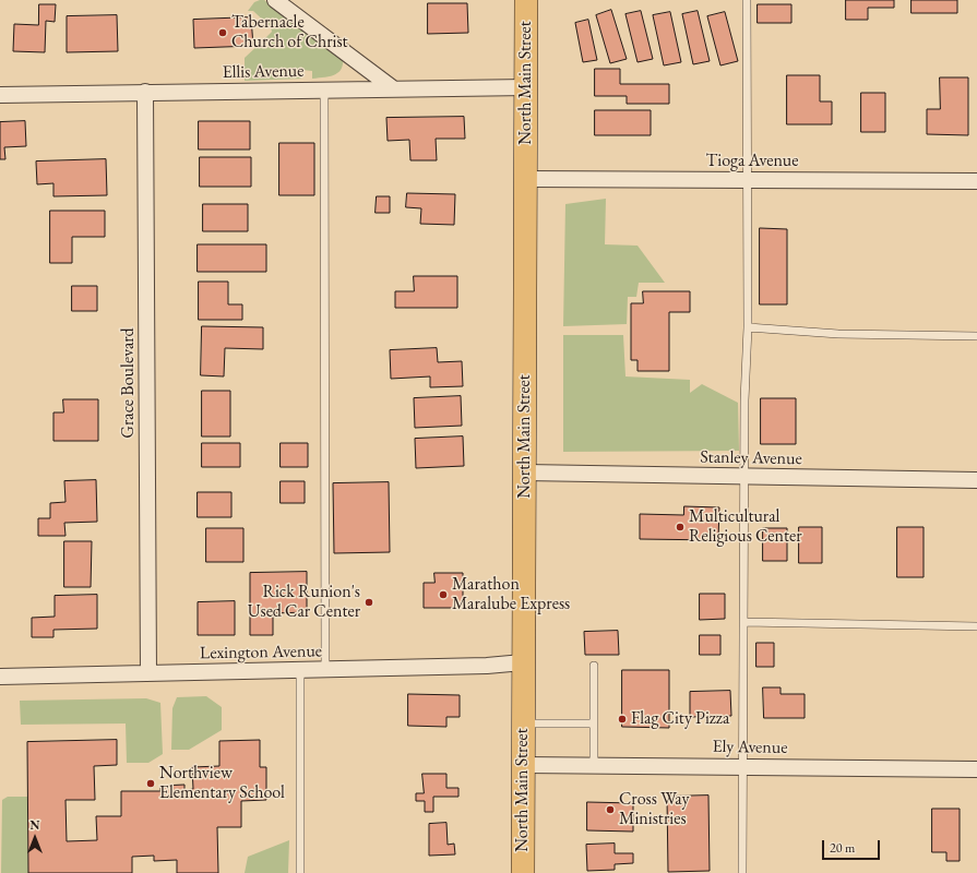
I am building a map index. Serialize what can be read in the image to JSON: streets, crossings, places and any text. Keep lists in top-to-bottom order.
{
  "streets": {
    "main road": ["North Main Street"],
    "street": [
      "Ellis Avenue",
      "Tioga Avenue",
      "Grace Boulevard",
      "Stanley Avenue",
      "Lexington Avenue",
      "Ely Avenue"
    ]
  },
  "crossings": [
    ["Ellis Avenue", "North Main Street"],
    ["Ellis Avenue", "Grace Boulevard"],
    ["North Main Street", "Tioga Avenue"],
    ["North Main Street", "Stanley Avenue"],
    ["North Main Street", "Lexington Avenue"],
    ["North Main Street", "Ely Avenue"],
    ["Grace Boulevard", "Lexington Avenue"]
  ],
  "places": [
    "Tabernacle Church of Christ",
    "Multicultural Religious Center",
    "Marathon Maralube Express",
    "Rick Runion's Used Car Center",
    "Flag City Pizza",
    "Northview Elementary School",
    "Cross Way Ministries"
  ],
  "scale_bar": "20 m",
  "north": "top"
}
